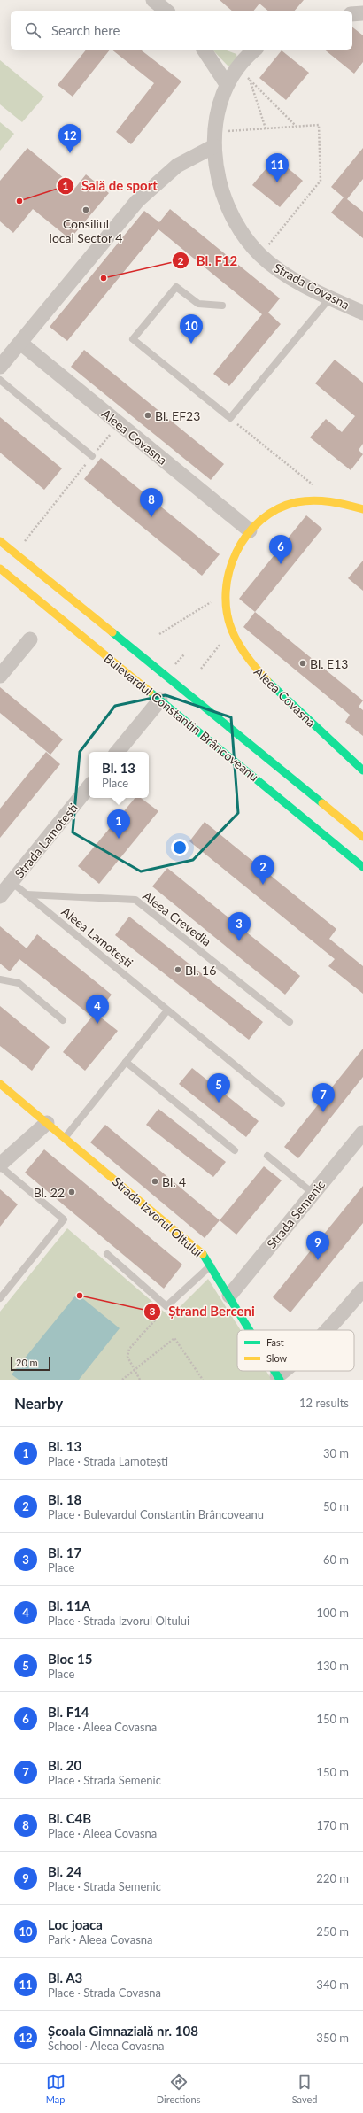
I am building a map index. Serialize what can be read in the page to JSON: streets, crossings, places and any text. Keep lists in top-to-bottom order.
{
  "streets": {
    "main road": ["Aleea Covasna", "Bulevardul Constantin Brâncoveanu", "Strada Izvorul Oltului"],
    "street": ["Strada Covasna", "Strada Lamotești", "Strada Semenic"],
    "lane": ["Aleea Crevedia", "Aleea Lamotești"]
  },
  "crossings": [
    ["Strada Lamotești", "Aleea Lamotești"],
    ["Aleea Crevedia", "Aleea Lamotești"],
    ["Strada Semenic", "Strada Izvorul Oltului"]
  ],
  "places": [
    "Sală de sport",
    "Consiliul local Sector 4",
    "Bl. F12",
    "Bl. EF23",
    "Bl. E13",
    "Bl. 16",
    "Bl. 4",
    "Bl. 22",
    "Ștrand Berceni"
  ],
  "legend": ["Fast", "Slow"],
  "scale_bar": "20 m",
  "page": {
    "search": "Search here",
    "pins": [
      "12",
      "11",
      "10",
      "8",
      "6",
      "1",
      "2",
      "3",
      "4",
      "5",
      "7",
      "9"
    ],
    "popup": ["Bl. 13", "Place"],
    "scale": "20 m",
    "heading": ["Nearby", "12 results"],
    "list": [
      {
        "mark": "1",
        "name": "Bl. 13",
        "note": "Place · Strada Lamotești",
        "value": "30 m"
      },
      {
        "mark": "2",
        "name": "Bl. 18",
        "note": "Place · Bulevardul Constantin Brâncoveanu",
        "value": "50 m"
      },
      {
        "mark": "3",
        "name": "Bl. 17",
        "note": "Place",
        "value": "60 m"
      },
      {
        "mark": "4",
        "name": "Bl. 11A",
        "note": "Place · Strada Izvorul Oltului",
        "value": "100 m"
      },
      {
        "mark": "5",
        "name": "Bloc 15",
        "note": "Place",
        "value": "130 m"
      },
      {
        "mark": "6",
        "name": "Bl. F14",
        "note": "Place · Aleea Covasna",
        "value": "150 m"
      },
      {
        "mark": "7",
        "name": "Bl. 20",
        "note": "Place · Strada Semenic",
        "value": "150 m"
      },
      {
        "mark": "8",
        "name": "Bl. C4B",
        "note": "Place · Aleea Covasna",
        "value": "170 m"
      },
      {
        "mark": "9",
        "name": "Bl. 24",
        "note": "Place · Strada Semenic",
        "value": "220 m"
      },
      {
        "mark": "10",
        "name": "Loc joaca",
        "note": "Park · Aleea Covasna",
        "value": "250 m"
      },
      {
        "mark": "11",
        "name": "Bl. A3",
        "note": "Place · Strada Covasna",
        "value": "340 m"
      },
      {
        "mark": "12",
        "name": "Școala Gimnazială nr. 108",
        "note": "School · Aleea Covasna",
        "value": "350 m"
      }
    ],
    "nav": ["Map", "Directions", "Saved"]
  }
}
